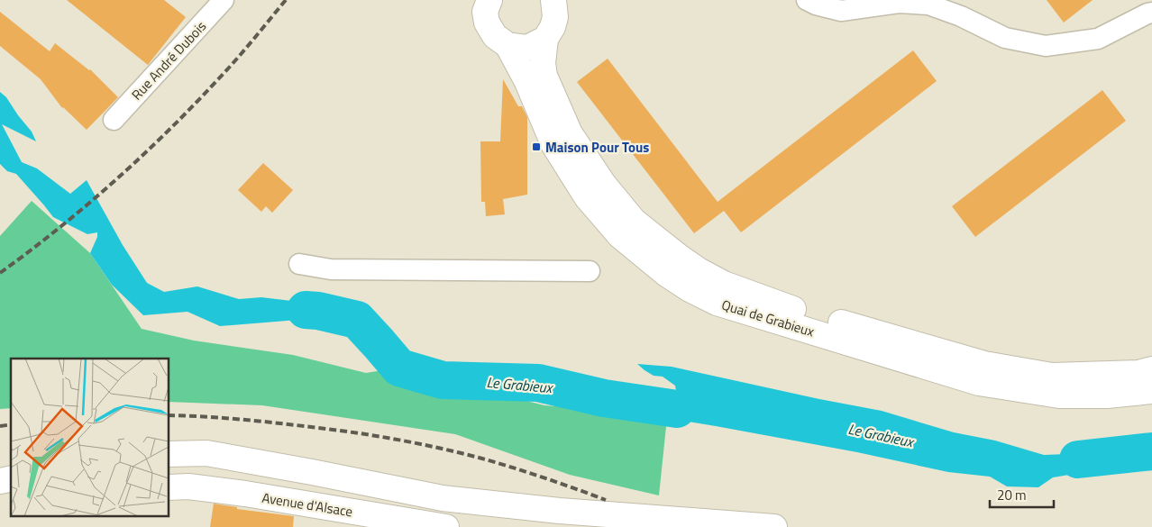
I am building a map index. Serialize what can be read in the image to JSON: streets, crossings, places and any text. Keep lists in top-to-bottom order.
{
  "streets": {
    "main road": ["Quai de Grabieux", "Avenue d'Alsace"],
    "street": ["Rue André Dubois"]
  },
  "water": ["Le Grabieux"],
  "places": {
    "transit": ["Maison Pour Tous"]
  },
  "scale_bar": "20 m"
}
